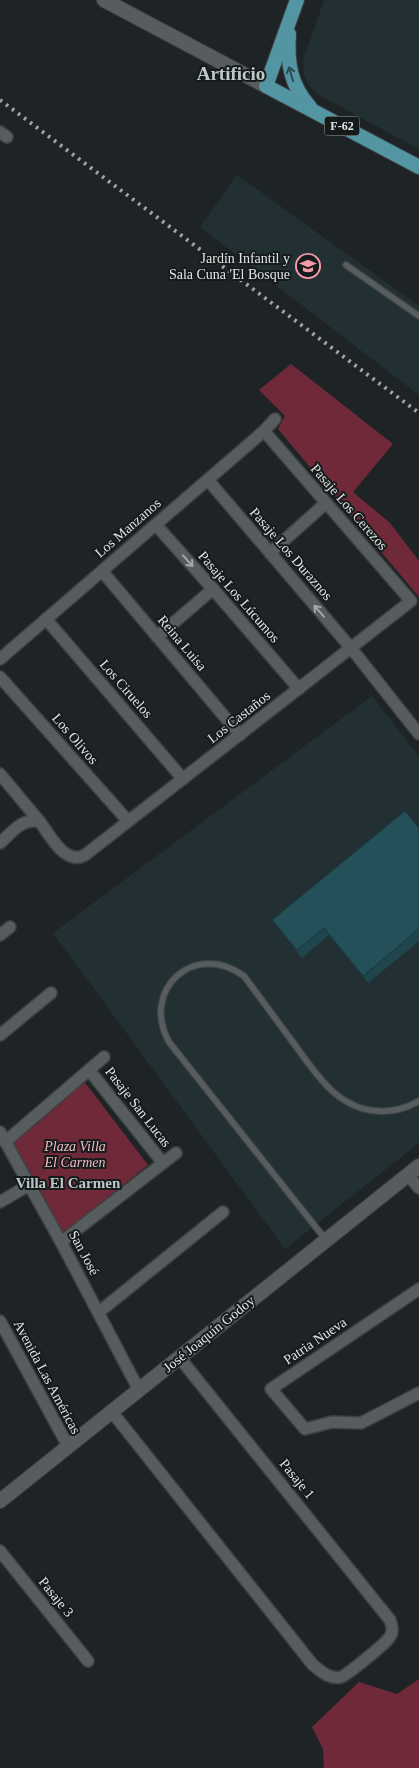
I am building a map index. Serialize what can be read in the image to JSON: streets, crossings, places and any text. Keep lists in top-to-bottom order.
{
  "streets": {
    "main road": ["F-62"],
    "street": [
      "Pasaje Los Cerezos",
      "Los Manzanos",
      "Pasaje Los Duraznos",
      "Pasaje Los Lúcumos",
      "Reina Luisa",
      "Los Ciruelos",
      "Los Castaños",
      "Los Olivos",
      "Pasaje San Lucas",
      "San José",
      "José Joaquín Godoy",
      "Patria Nueva",
      "Avenida Las Américas",
      "Pasaje 1",
      "Pasaje 3"
    ]
  },
  "crossings": [
    ["Pasaje Los Cerezos", "Los Manzanos"],
    ["Pasaje Los Cerezos", "Los Castaños"],
    ["Los Manzanos", "Pasaje Los Duraznos"],
    ["Los Manzanos", "Pasaje Los Lúcumos"],
    ["Los Manzanos", "Reina Luisa"],
    ["Los Manzanos", "Los Ciruelos"],
    ["Pasaje Los Duraznos", "Los Castaños"],
    ["Pasaje Los Lúcumos", "Los Castaños"],
    ["Reina Luisa", "Los Castaños"],
    ["Los Ciruelos", "Los Castaños"],
    ["Los Castaños", "Los Olivos"],
    ["San José", "José Joaquín Godoy"],
    ["José Joaquín Godoy", "Avenida Las Américas"],
    ["José Joaquín Godoy", "Pasaje 1"]
  ],
  "one_way": ["Pasaje Los Duraznos", "Pasaje Los Lúcumos"],
  "districts": ["Artificio", "Villa El Carmen"],
  "parks": ["Plaza Villa El Carmen"],
  "places": {
    "school or university": ["Jardín Infantil y Sala Cuna 'El Bosque"]
  }
}
